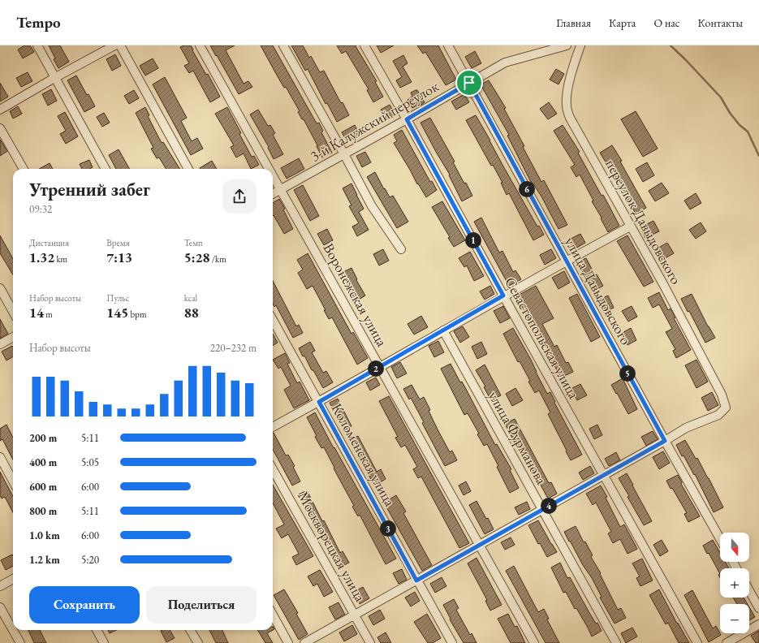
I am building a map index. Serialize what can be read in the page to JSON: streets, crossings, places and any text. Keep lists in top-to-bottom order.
{
  "streets": {
    "street": [
      "3-й Калужский переулок",
      "переулок Давыдовского",
      "улица Давыдовского",
      "Воронежская улица",
      "Севастопольская улица",
      "улица Фурманова",
      "Коломенская улица",
      "Москворецкая улица"
    ]
  },
  "crossings": [
    ["3-й Калужский переулок", "улица Давыдовского"],
    ["3-й Калужский переулок", "Воронежская улица"],
    ["3-й Калужский переулок", "Севастопольская улица"],
    ["переулок Давыдовского", "улица Давыдовского"]
  ],
  "north": "bottom",
  "page": {
    "header": "Tempo",
    "nav": [
      "Главная",
      "Карта",
      "О нас",
      "Контакты"
    ],
    "heading": ["Утренний забег", "09:32"],
    "pins": [
      "6",
      "1",
      "2",
      "5",
      "4",
      "3"
    ],
    "stats": [
      ["Дистанция", "1.32 km"],
      ["Время", "7:13"],
      ["Темп", "5:28 /km"],
      ["Набор высоты", "14 m"],
      ["Пульс", "145 bpm"],
      ["kcal", "88"]
    ],
    "chart": ["Набор высоты", "220–232 m"],
    "list": [
      {
        "name": "200 m",
        "note": "5:11"
      },
      {
        "name": "400 m",
        "note": "5:05"
      },
      {
        "name": "600 m",
        "note": "6:00"
      },
      {
        "name": "800 m",
        "note": "5:11"
      },
      {
        "name": "1.0 km",
        "note": "6:00"
      },
      {
        "name": "1.2 km",
        "note": "5:20"
      }
    ],
    "map_buttons": ["+", "−"],
    "buttons": ["Сохранить", "Поделиться"]
  }
}
